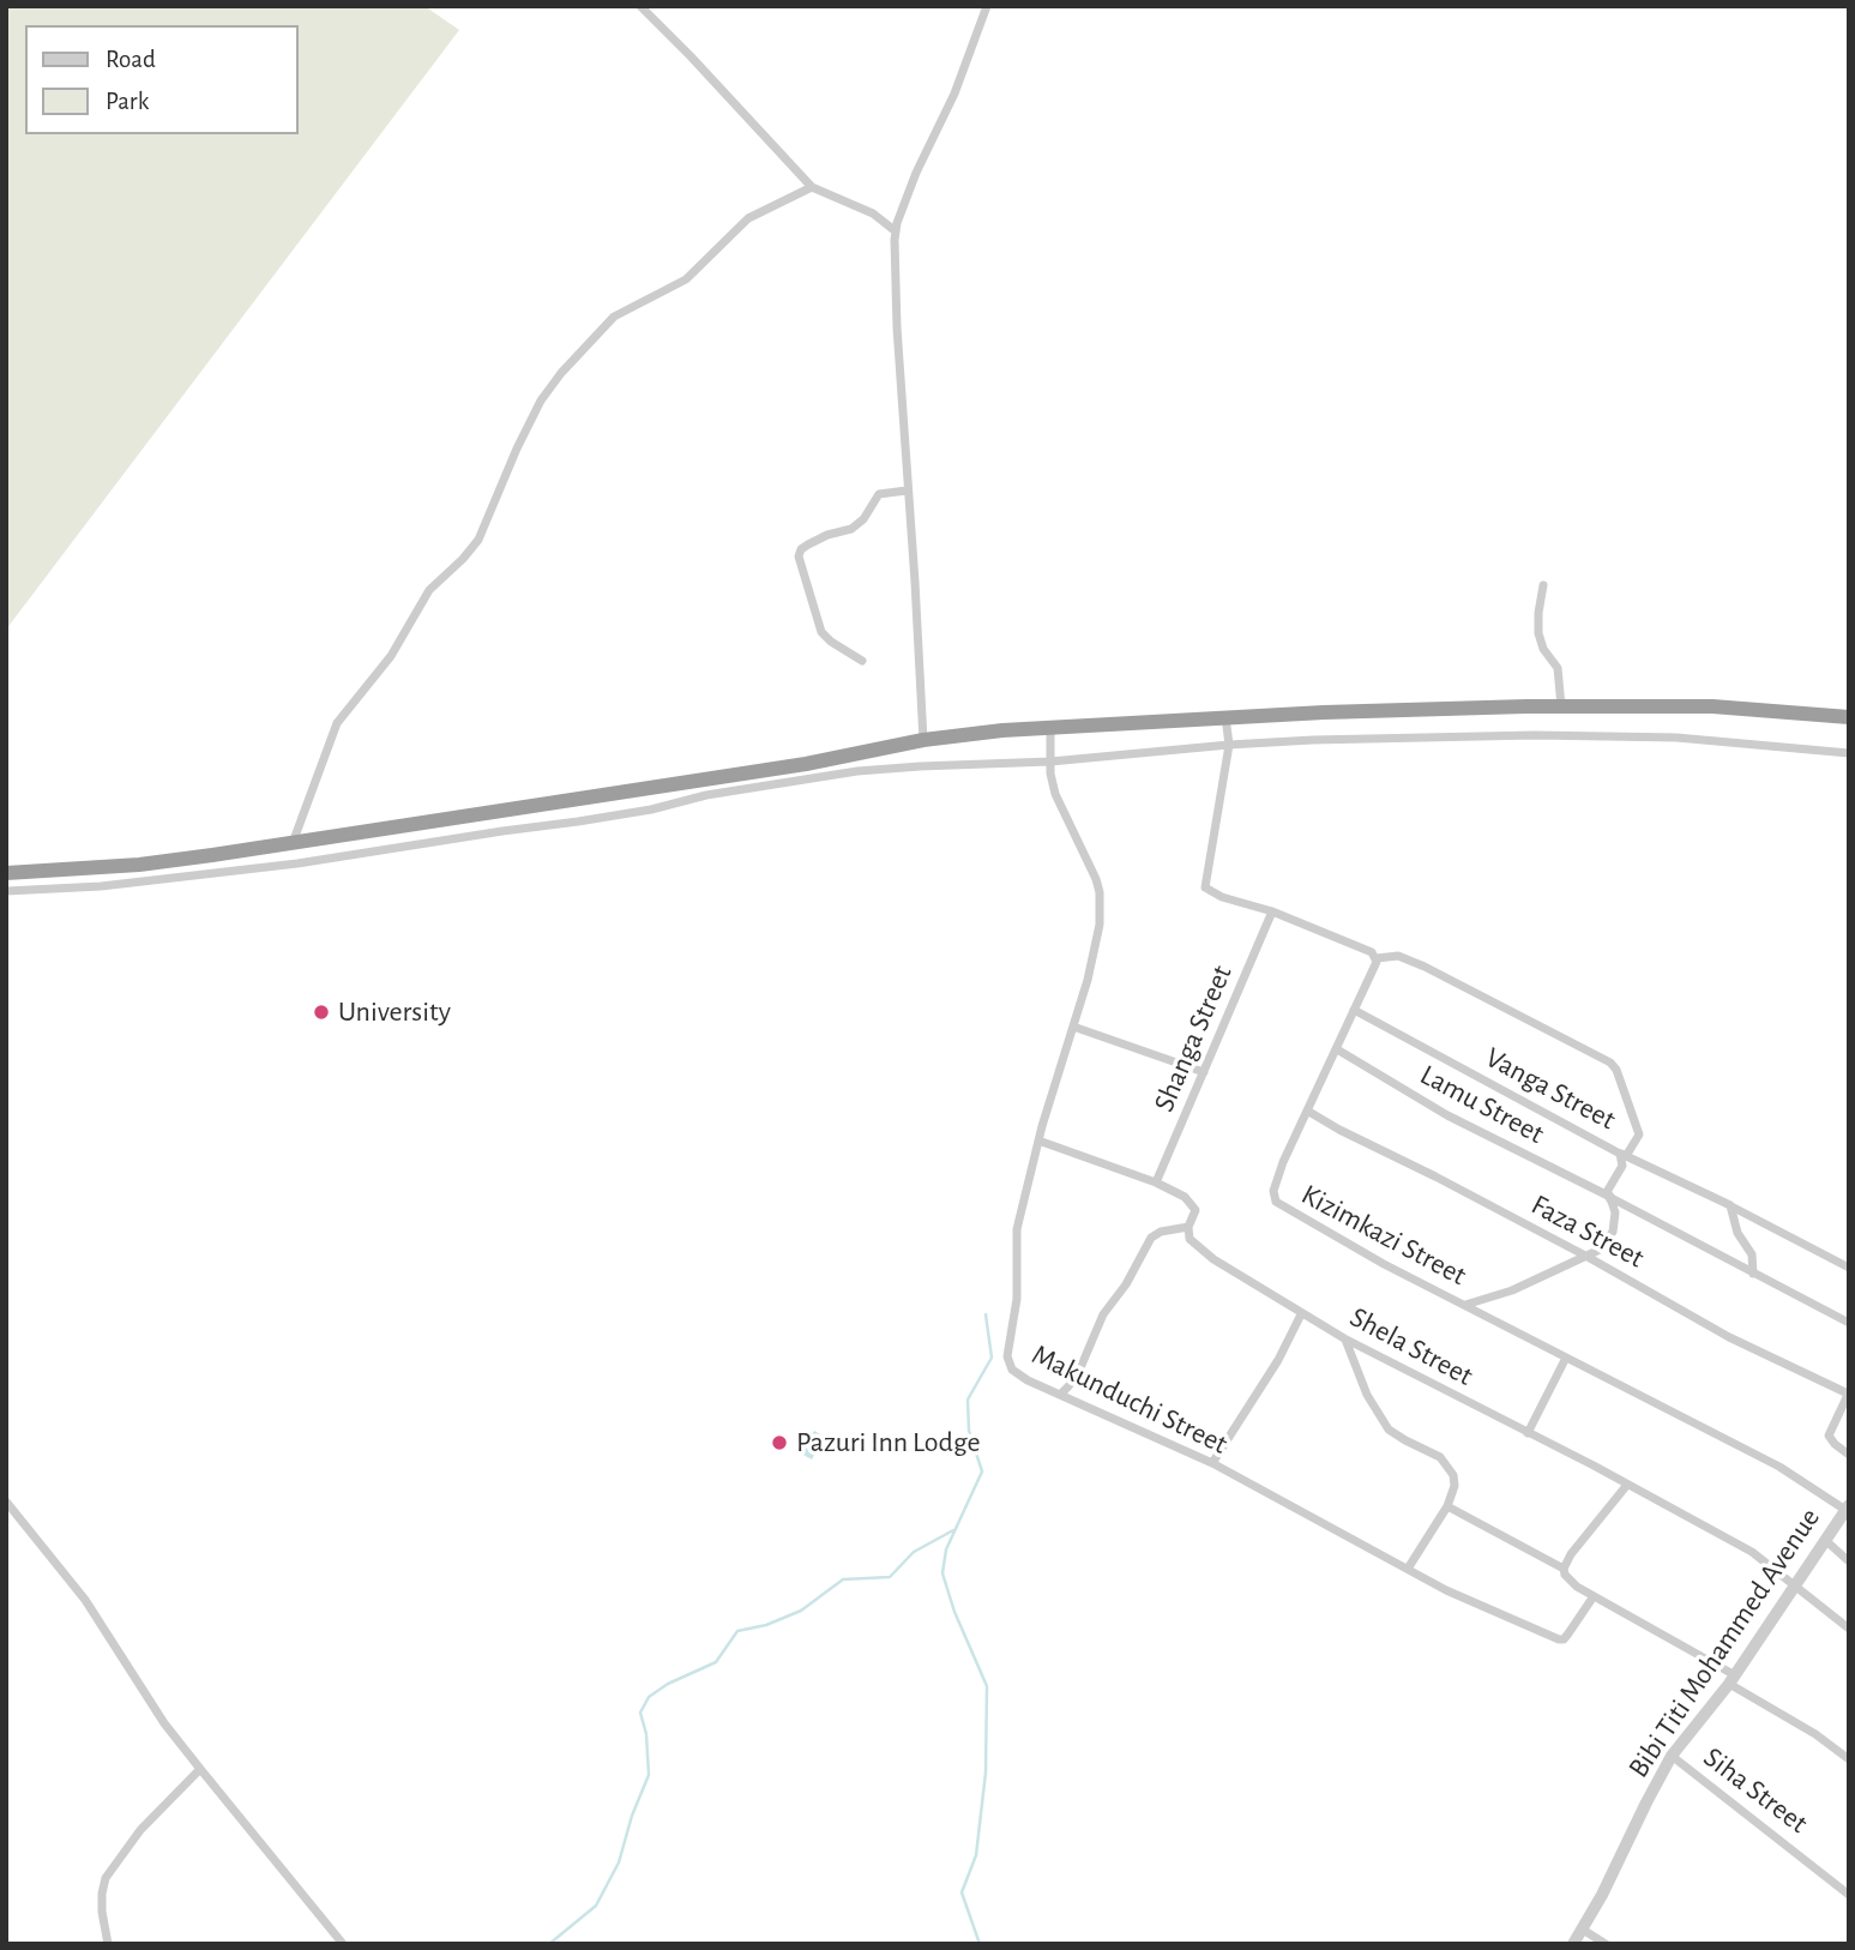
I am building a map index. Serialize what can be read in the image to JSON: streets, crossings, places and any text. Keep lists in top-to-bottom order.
{
  "streets": {
    "street": [
      "Shanga Street",
      "Vanga Street",
      "Lamu Street",
      "Faza Street",
      "Kizimkazi Street",
      "Shela Street",
      "Makunduchi Street",
      "Bibi Titi Mohammed Avenue",
      "Siha Street"
    ]
  },
  "crossings": [
    ["Shanga Street", "Shela Street"],
    ["Vanga Street", "Lamu Street"],
    ["Vanga Street", "Kizimkazi Street"],
    ["Lamu Street", "Kizimkazi Street"],
    ["Faza Street", "Kizimkazi Street"],
    ["Kizimkazi Street", "Bibi Titi Mohammed Avenue"],
    ["Shela Street", "Makunduchi Street"],
    ["Shela Street", "Bibi Titi Mohammed Avenue"],
    ["Bibi Titi Mohammed Avenue", "Siha Street"]
  ],
  "places": ["University", "Pazuri Inn Lodge"],
  "legend": ["Road", "Park"]
}
